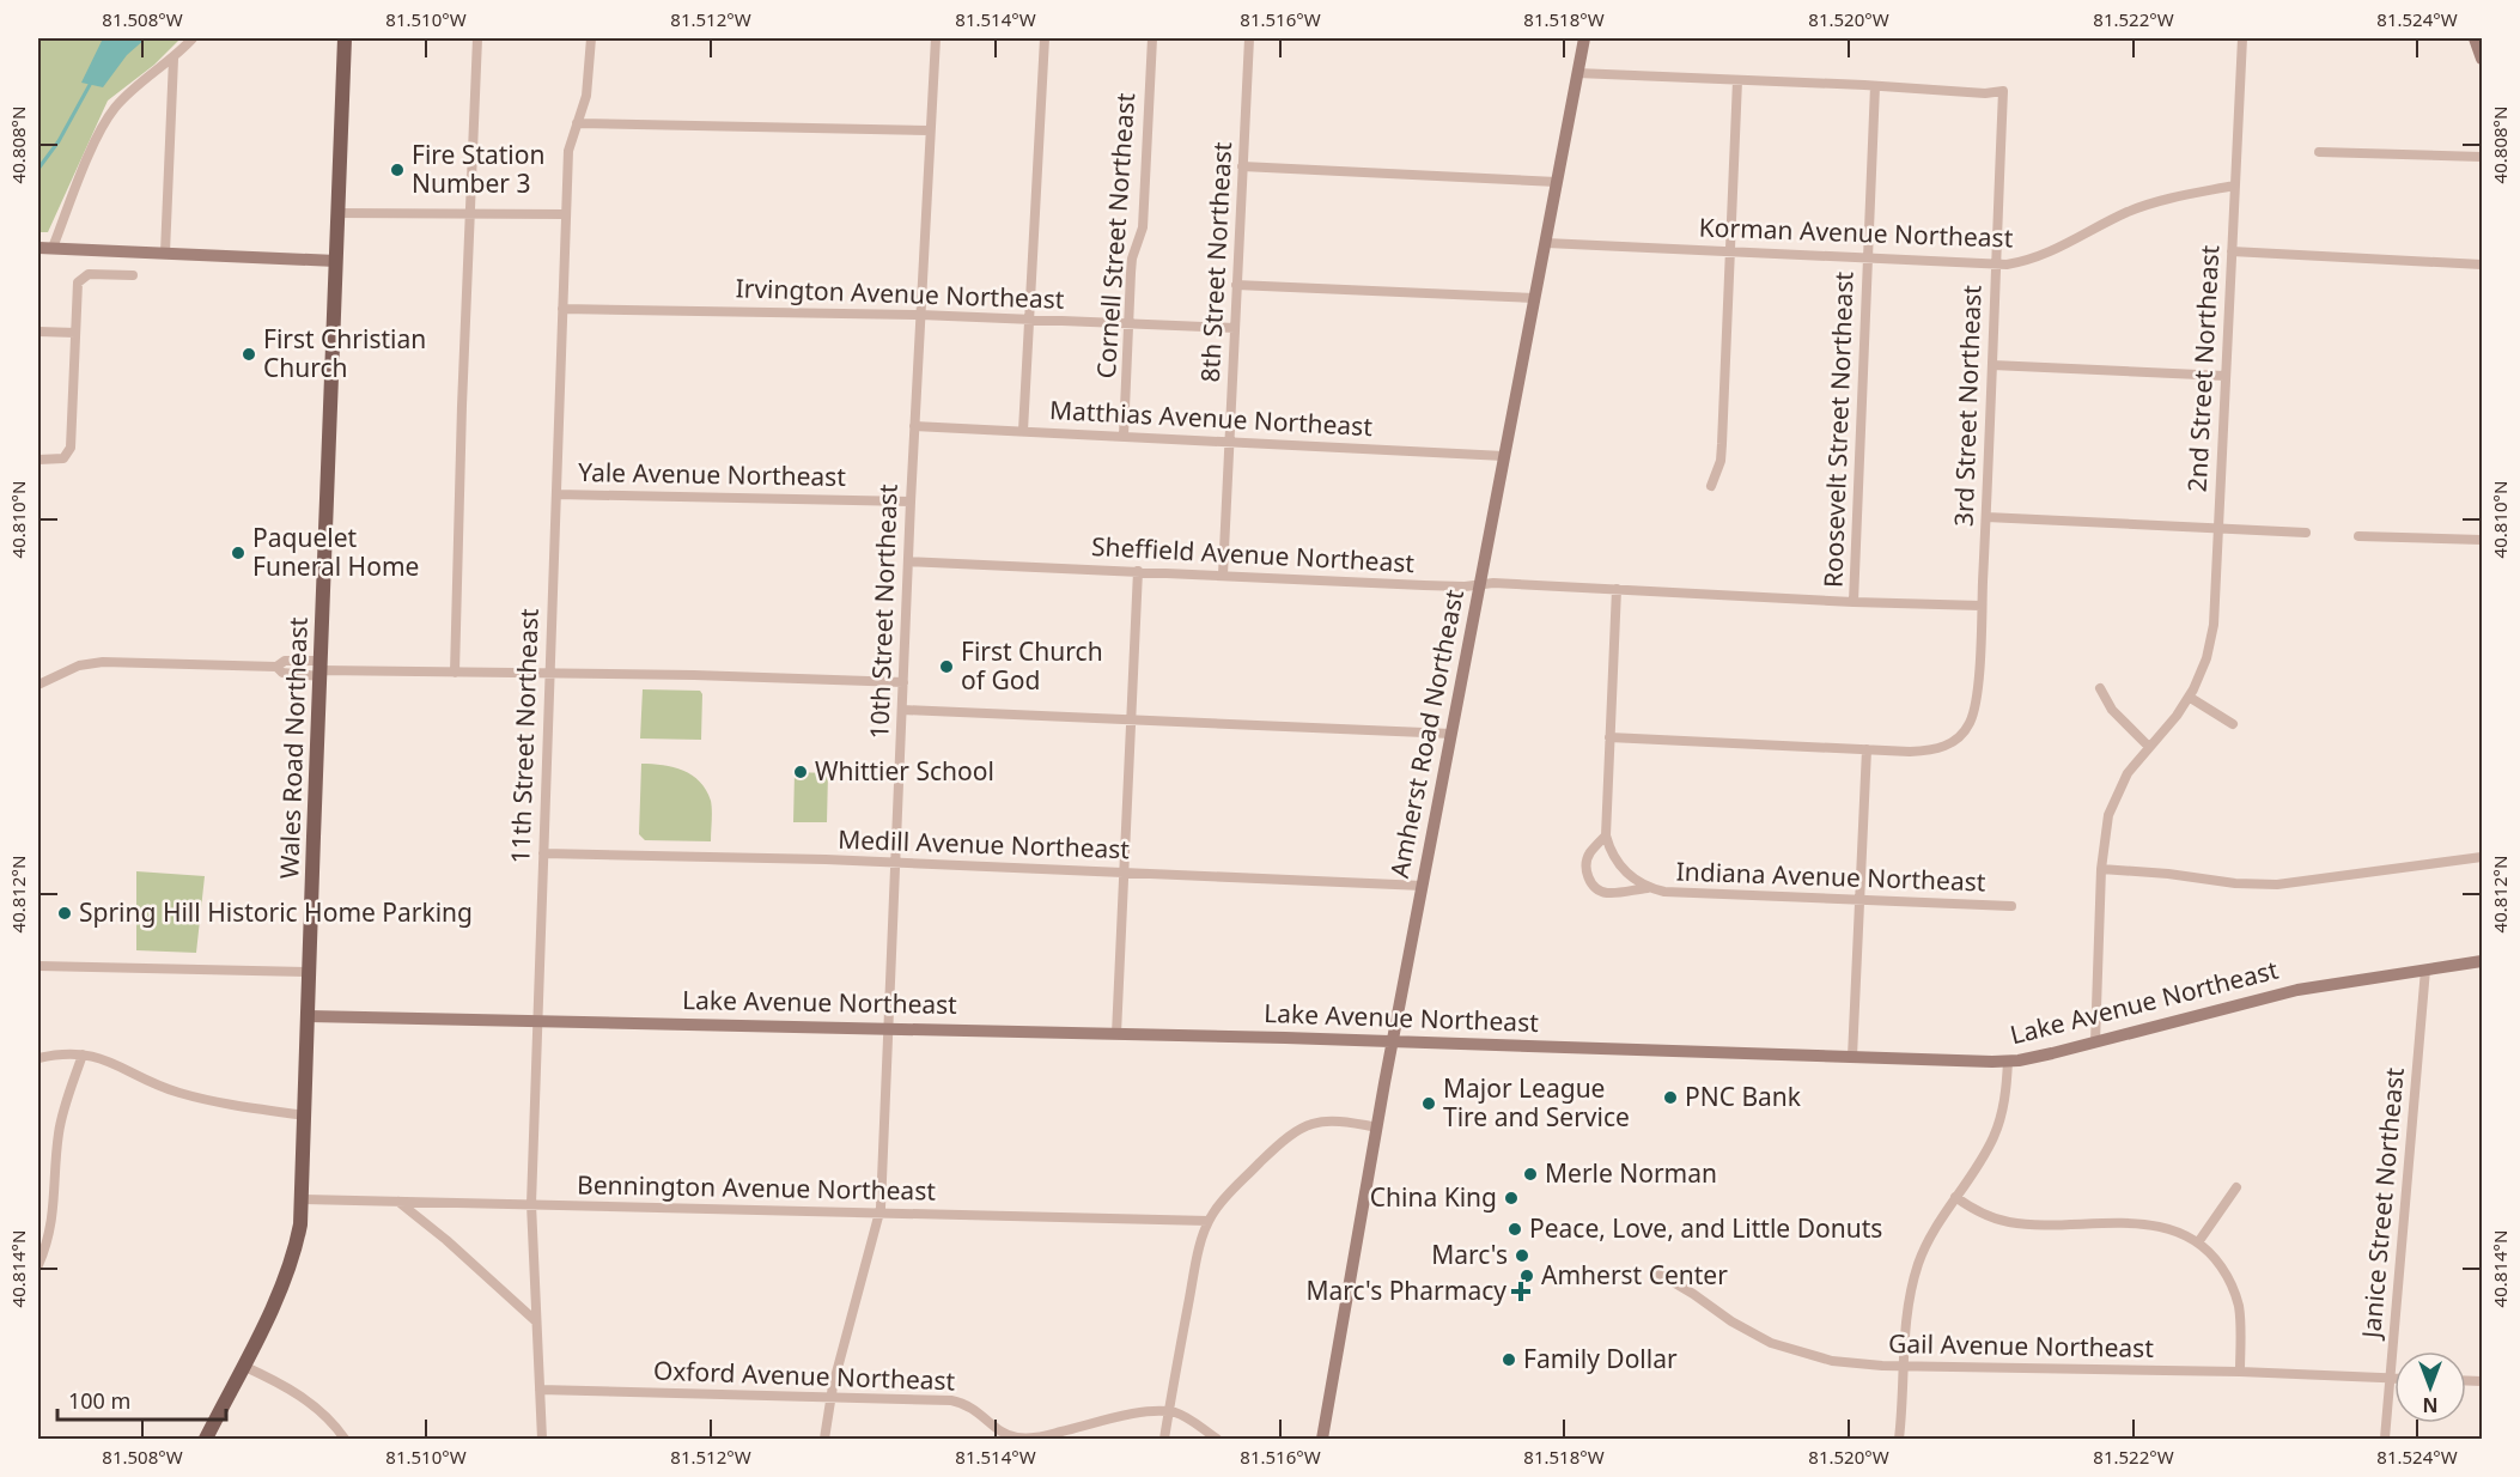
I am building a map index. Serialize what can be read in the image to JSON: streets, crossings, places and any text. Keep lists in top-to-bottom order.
{
  "streets": {
    "main road": ["Wales Road Northeast"],
    "street": [
      "Korman Avenue Northeast",
      "Cornell Street Northeast",
      "8th Street Northeast",
      "Irvington Avenue Northeast",
      "2nd Street Northeast",
      "3rd Street Northeast",
      "Matthias Avenue Northeast",
      "Roosevelt Street Northeast",
      "Yale Avenue Northeast",
      "Sheffield Avenue Northeast",
      "10th Street Northeast",
      "Amherst Road Northeast",
      "11th Street Northeast",
      "Medill Avenue Northeast",
      "Indiana Avenue Northeast",
      "Lake Avenue Northeast",
      "Bennington Avenue Northeast",
      "Janice Street Northeast",
      "Gail Avenue Northeast",
      "Oxford Avenue Northeast"
    ]
  },
  "crossings": [
    ["Korman Avenue Northeast", "2nd Street Northeast"],
    ["Korman Avenue Northeast", "3rd Street Northeast"],
    ["Korman Avenue Northeast", "Roosevelt Street Northeast"],
    ["Korman Avenue Northeast", "Amherst Road Northeast"],
    ["Cornell Street Northeast", "Irvington Avenue Northeast"],
    ["Cornell Street Northeast", "Matthias Avenue Northeast"],
    ["8th Street Northeast", "Irvington Avenue Northeast"],
    ["8th Street Northeast", "Matthias Avenue Northeast"],
    ["8th Street Northeast", "Sheffield Avenue Northeast"],
    ["Irvington Avenue Northeast", "10th Street Northeast"],
    ["Irvington Avenue Northeast", "11th Street Northeast"],
    ["2nd Street Northeast", "Lake Avenue Northeast"],
    ["3rd Street Northeast", "Roosevelt Street Northeast"],
    ["3rd Street Northeast", "Sheffield Avenue Northeast"],
    ["Matthias Avenue Northeast", "10th Street Northeast"],
    ["Matthias Avenue Northeast", "Amherst Road Northeast"],
    ["Roosevelt Street Northeast", "Sheffield Avenue Northeast"],
    ["Yale Avenue Northeast", "10th Street Northeast"],
    ["Yale Avenue Northeast", "11th Street Northeast"],
    ["Sheffield Avenue Northeast", "10th Street Northeast"],
    ["Sheffield Avenue Northeast", "Amherst Road Northeast"],
    ["10th Street Northeast", "Medill Avenue Northeast"],
    ["10th Street Northeast", "Lake Avenue Northeast"],
    ["10th Street Northeast", "Bennington Avenue Northeast"],
    ["10th Street Northeast", "Oxford Avenue Northeast"],
    ["Amherst Road Northeast", "Medill Avenue Northeast"],
    ["Amherst Road Northeast", "Lake Avenue Northeast"],
    ["11th Street Northeast", "Medill Avenue Northeast"],
    ["11th Street Northeast", "Lake Avenue Northeast"],
    ["11th Street Northeast", "Bennington Avenue Northeast"],
    ["11th Street Northeast", "Oxford Avenue Northeast"],
    ["Wales Road Northeast", "Lake Avenue Northeast"],
    ["Wales Road Northeast", "Bennington Avenue Northeast"],
    ["Lake Avenue Northeast", "Janice Street Northeast"],
    ["Janice Street Northeast", "Gail Avenue Northeast"]
  ],
  "places": {
    "other": [
      "Fire Station Number 3",
      "First Christian Church",
      "Paquelet Funeral Home",
      "First Church of God",
      "Whittier School",
      "Spring Hill Historic Home Parking",
      "PNC Bank",
      "Major League Tire and Service",
      "Merle Norman",
      "China King",
      "Peace, Love, and Little Donuts",
      "Marc's",
      "Amherst Center",
      "Family Dollar"
    ],
    "health": ["Marc's Pharmacy"]
  },
  "scale_bar": "100 m",
  "north": "bottom",
  "coordinates": [
    "81.508°W",
    "81.510°W",
    "81.512°W",
    "81.514°W",
    "81.516°W",
    "81.518°W",
    "81.520°W",
    "81.522°W",
    "81.524°W",
    "40.808°N",
    "40.810°N",
    "40.812°N",
    "40.814°N"
  ]
}
